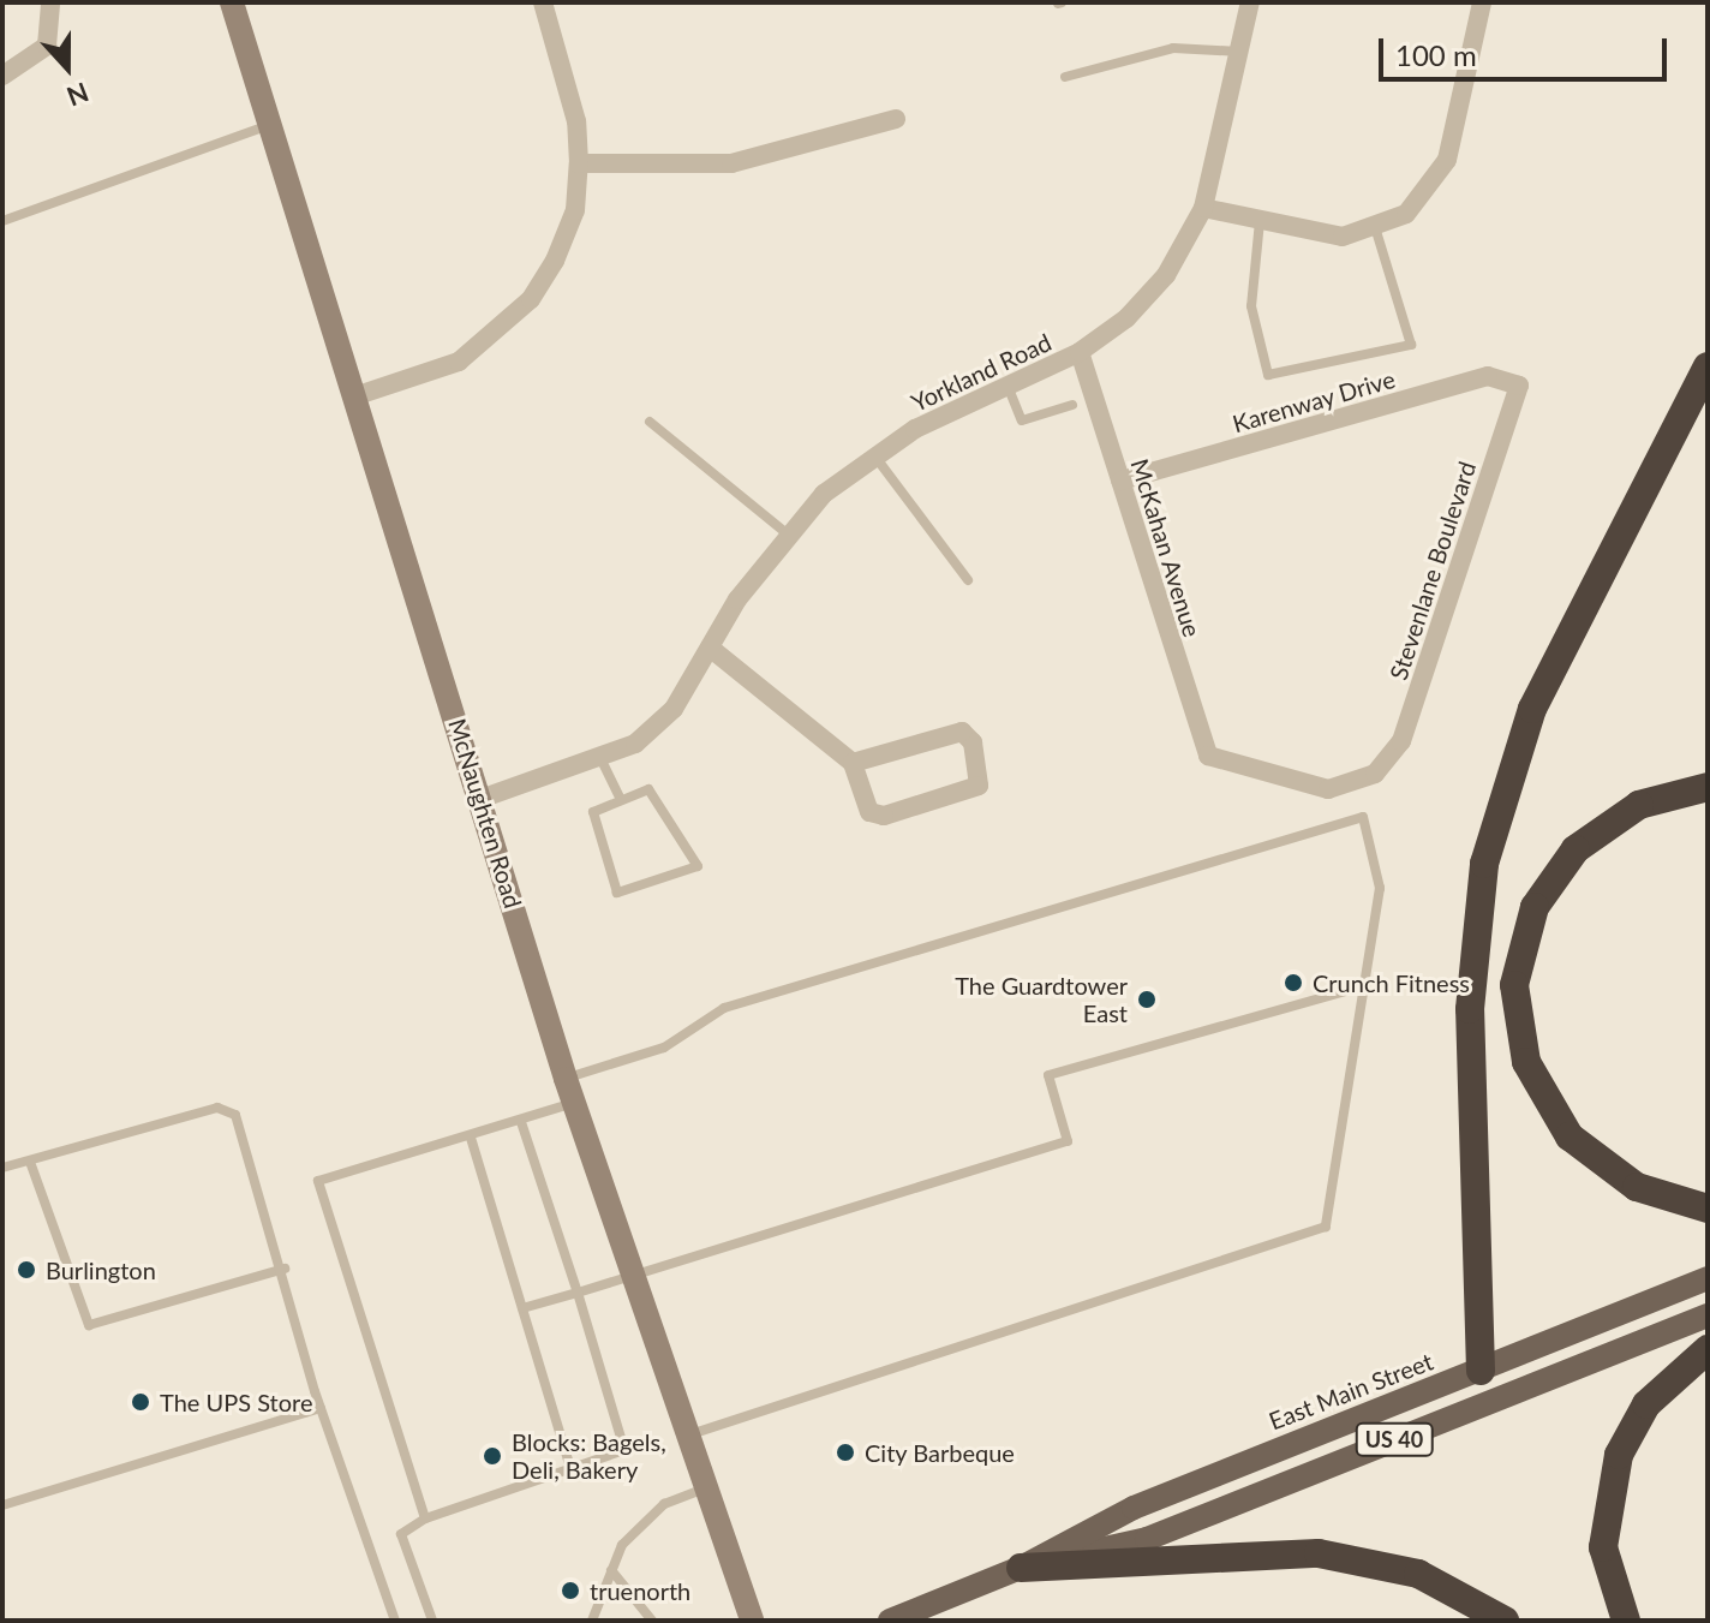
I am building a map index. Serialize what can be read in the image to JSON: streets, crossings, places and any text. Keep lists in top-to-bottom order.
{
  "streets": {
    "main road": ["East Main Street", "US 40"],
    "street": [
      "Yorkland Road",
      "Karenway Drive",
      "McKahan Avenue",
      "Stevenlane Boulevard",
      "McNaughten Road"
    ]
  },
  "crossings": [
    ["Yorkland Road", "McKahan Avenue"],
    ["Yorkland Road", "McNaughten Road"],
    ["Karenway Drive", "McKahan Avenue"],
    ["Karenway Drive", "Stevenlane Boulevard"],
    ["McKahan Avenue", "Stevenlane Boulevard"]
  ],
  "places": [
    "Crunch Fitness",
    "The Guardtower East",
    "Burlington",
    "The UPS Store",
    "City Barbeque",
    "Blocks: Bagels, Deli, Bakery",
    "truenorth"
  ],
  "scale_bar": "100 m",
  "north": "bottom"
}
